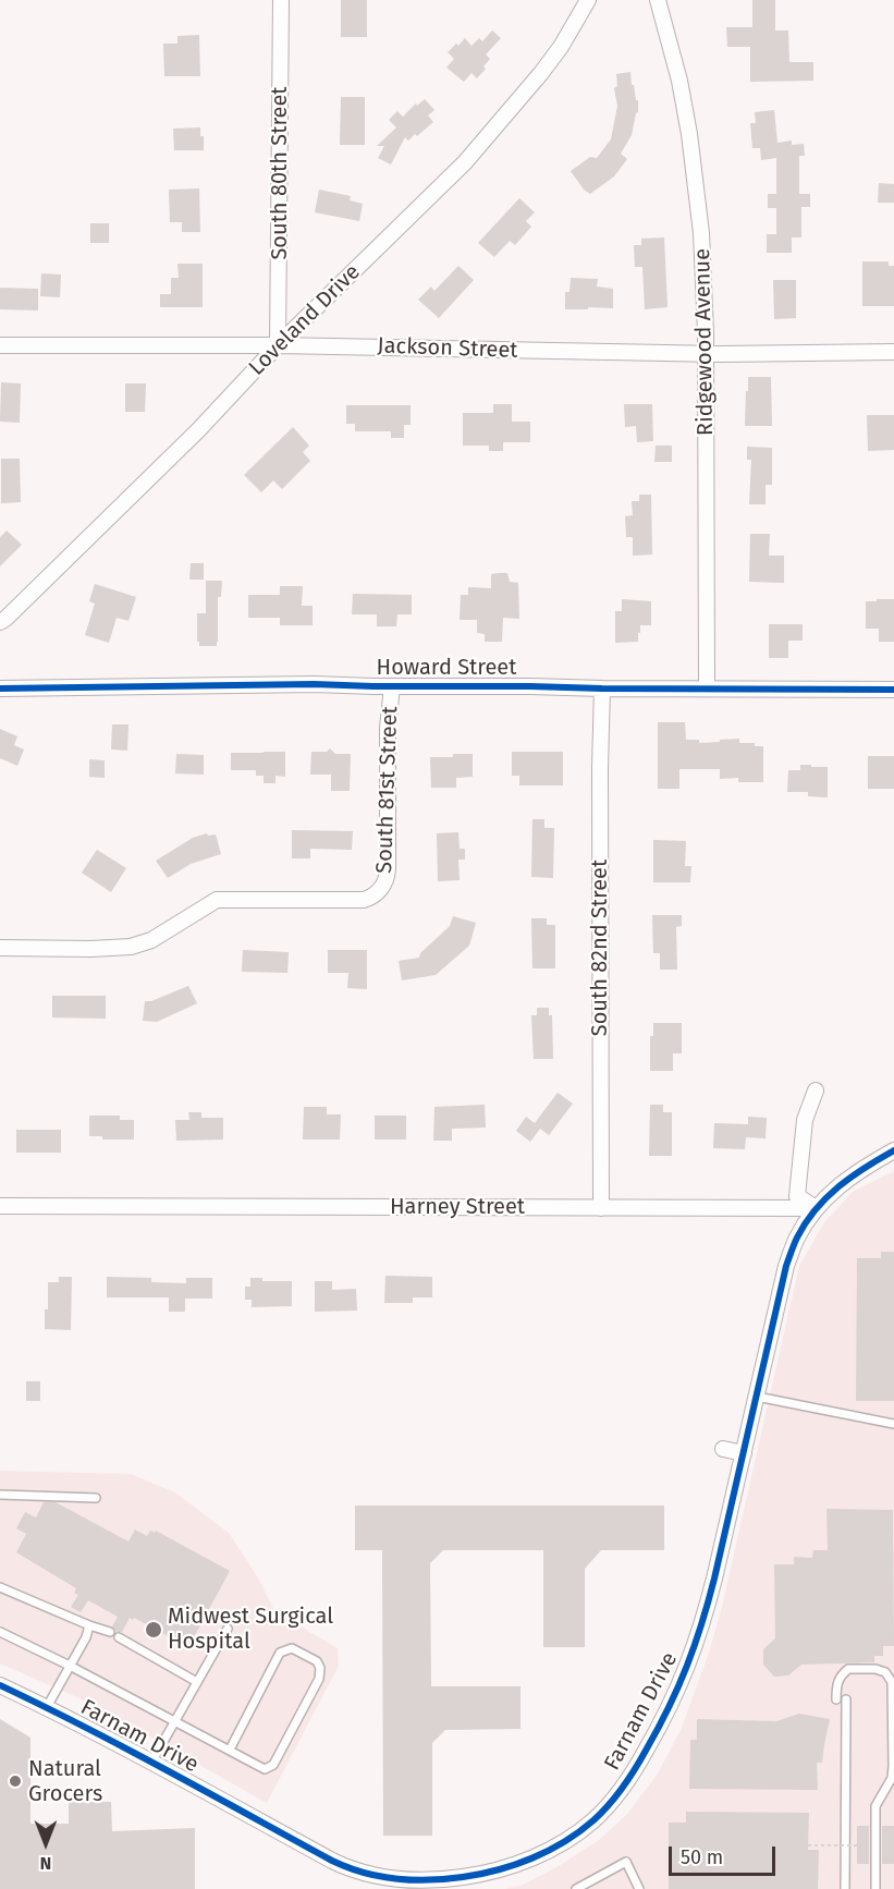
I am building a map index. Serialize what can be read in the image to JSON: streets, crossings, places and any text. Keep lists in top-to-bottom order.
{
  "streets": {
    "street": [
      "South 80th Street",
      "Loveland Drive",
      "Ridgewood Avenue",
      "Jackson Street",
      "Howard Street",
      "South 81st Street",
      "South 82nd Street",
      "Harney Street",
      "Farnam Drive"
    ]
  },
  "crossings": [
    ["South 80th Street", "Loveland Drive"],
    ["South 80th Street", "Jackson Street"],
    ["Loveland Drive", "Jackson Street"],
    ["Ridgewood Avenue", "Jackson Street"],
    ["Ridgewood Avenue", "Howard Street"],
    ["Howard Street", "South 81st Street"],
    ["Howard Street", "South 82nd Street"],
    ["South 82nd Street", "Harney Street"],
    ["Harney Street", "Farnam Drive"]
  ],
  "places": ["Midwest Surgical Hospital", "Natural Grocers"],
  "scale_bar": "50 m",
  "north": "bottom"
}
